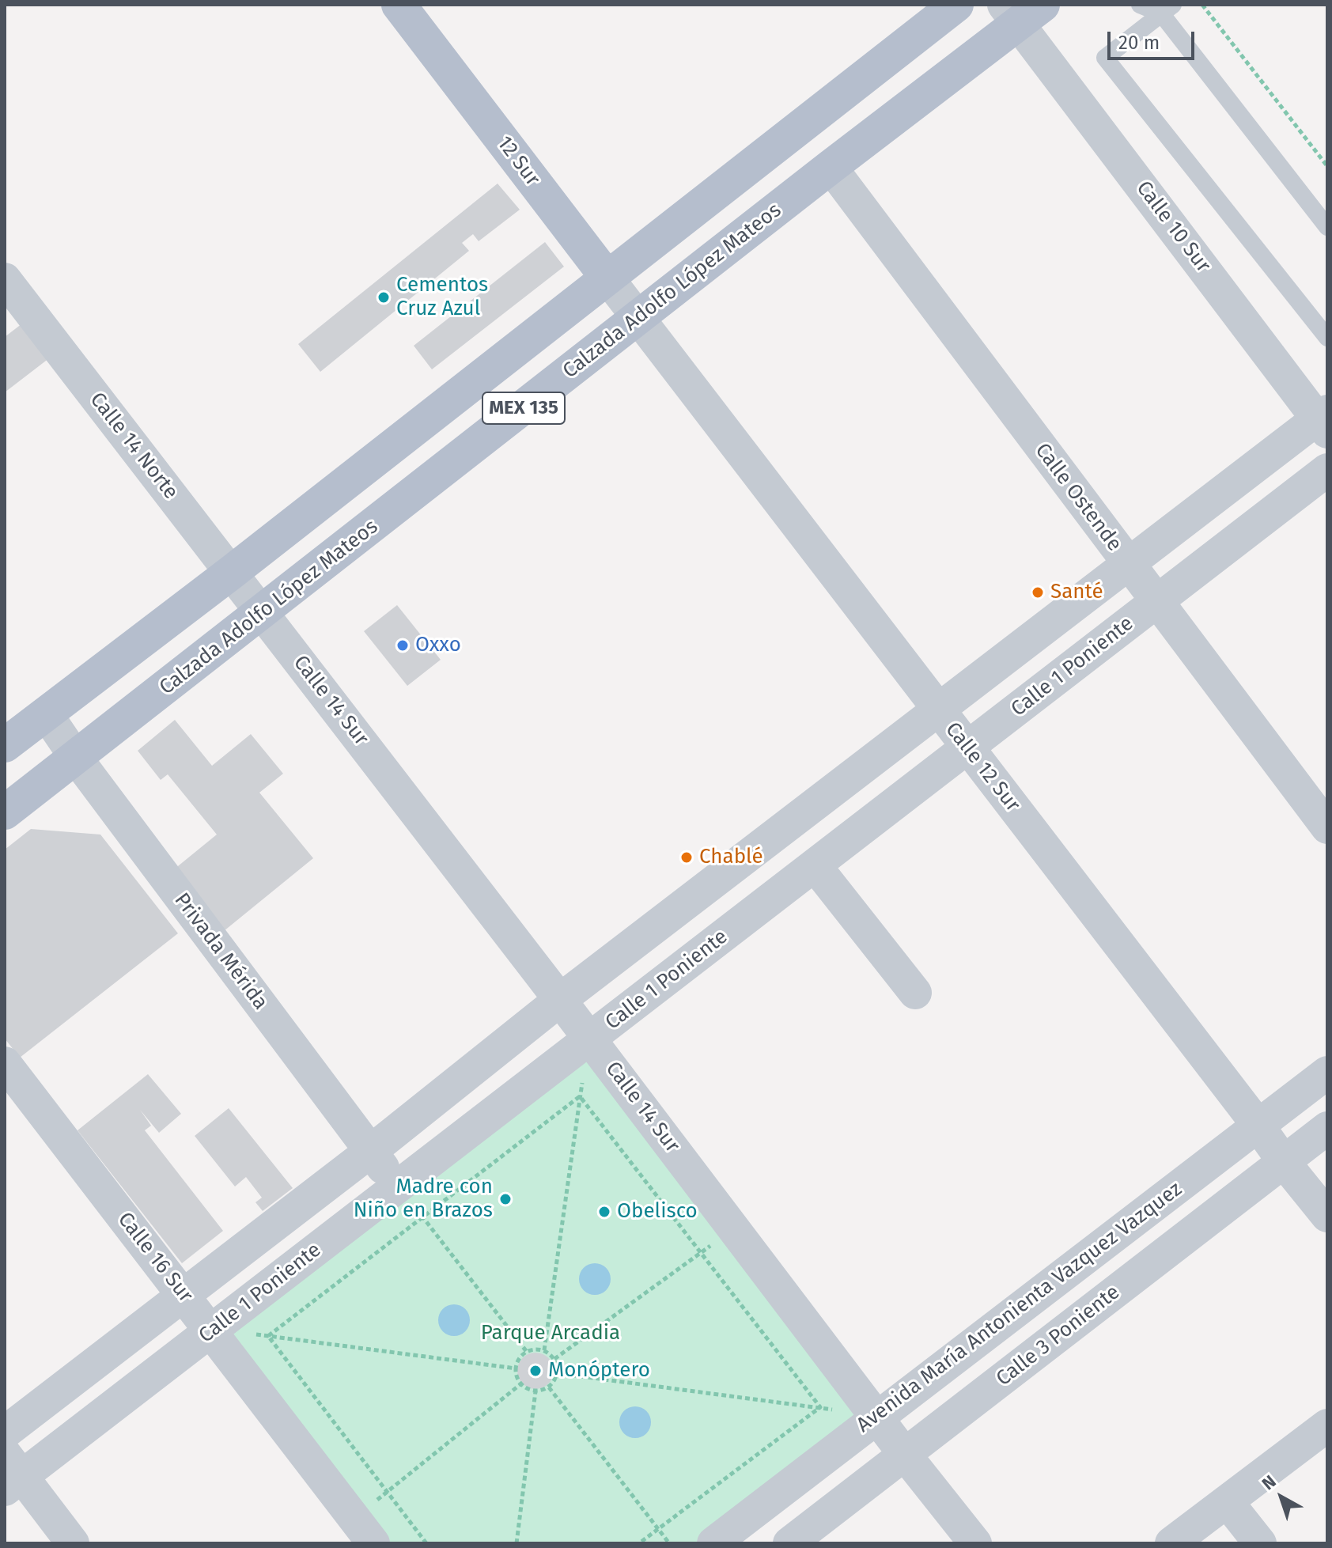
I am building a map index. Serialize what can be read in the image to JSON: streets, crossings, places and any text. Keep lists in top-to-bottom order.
{
  "streets": {
    "main road": ["12 Sur", "Calzada Adolfo López Mateos", "MEX 135"],
    "street": [
      "Calle 10 Sur",
      "Calle 14 Norte",
      "Calle Ostende",
      "Calle 1 Poniente",
      "Calle 14 Sur",
      "Calle 12 Sur",
      "Privada Mérida",
      "Calle 16 Sur",
      "Avenida María Antonienta Vazquez Vazquez",
      "Calle 3 Poniente"
    ]
  },
  "crossings": [
    ["12 Sur", "Calzada Adolfo López Mateos"],
    ["12 Sur", "MEX 135"],
    ["12 Sur", "Calle 12 Sur"],
    ["Calle 10 Sur", "Calzada Adolfo López Mateos"],
    ["Calzada Adolfo López Mateos", "Calle 14 Norte"],
    ["Calzada Adolfo López Mateos", "Calle Ostende"],
    ["Calzada Adolfo López Mateos", "Calle 14 Sur"],
    ["Calzada Adolfo López Mateos", "Calle 12 Sur"],
    ["Calzada Adolfo López Mateos", "Privada Mérida"],
    ["MEX 135", "Calle 14 Norte"],
    ["MEX 135", "Privada Mérida"],
    ["Calle 14 Norte", "Calle 14 Sur"],
    ["Calle Ostende", "Calle 1 Poniente"],
    ["Calle 1 Poniente", "Calle 14 Sur"],
    ["Calle 1 Poniente", "Calle 12 Sur"],
    ["Calle 1 Poniente", "Privada Mérida"],
    ["Calle 1 Poniente", "Calle 16 Sur"],
    ["Calle 14 Sur", "Avenida María Antonienta Vazquez Vazquez"],
    ["Calle 14 Sur", "Calle 3 Poniente"],
    ["Calle 12 Sur", "Avenida María Antonienta Vazquez Vazquez"],
    ["Calle 12 Sur", "Calle 3 Poniente"]
  ],
  "parks": ["Parque Arcadia"],
  "places": [
    "Cementos Cruz Azul",
    "Santé",
    "Oxxo",
    "Chablé",
    "Madre con Niño en Brazos",
    "Obelisco",
    "Monóptero"
  ],
  "scale_bar": "20 m",
  "north": "top left"
}
